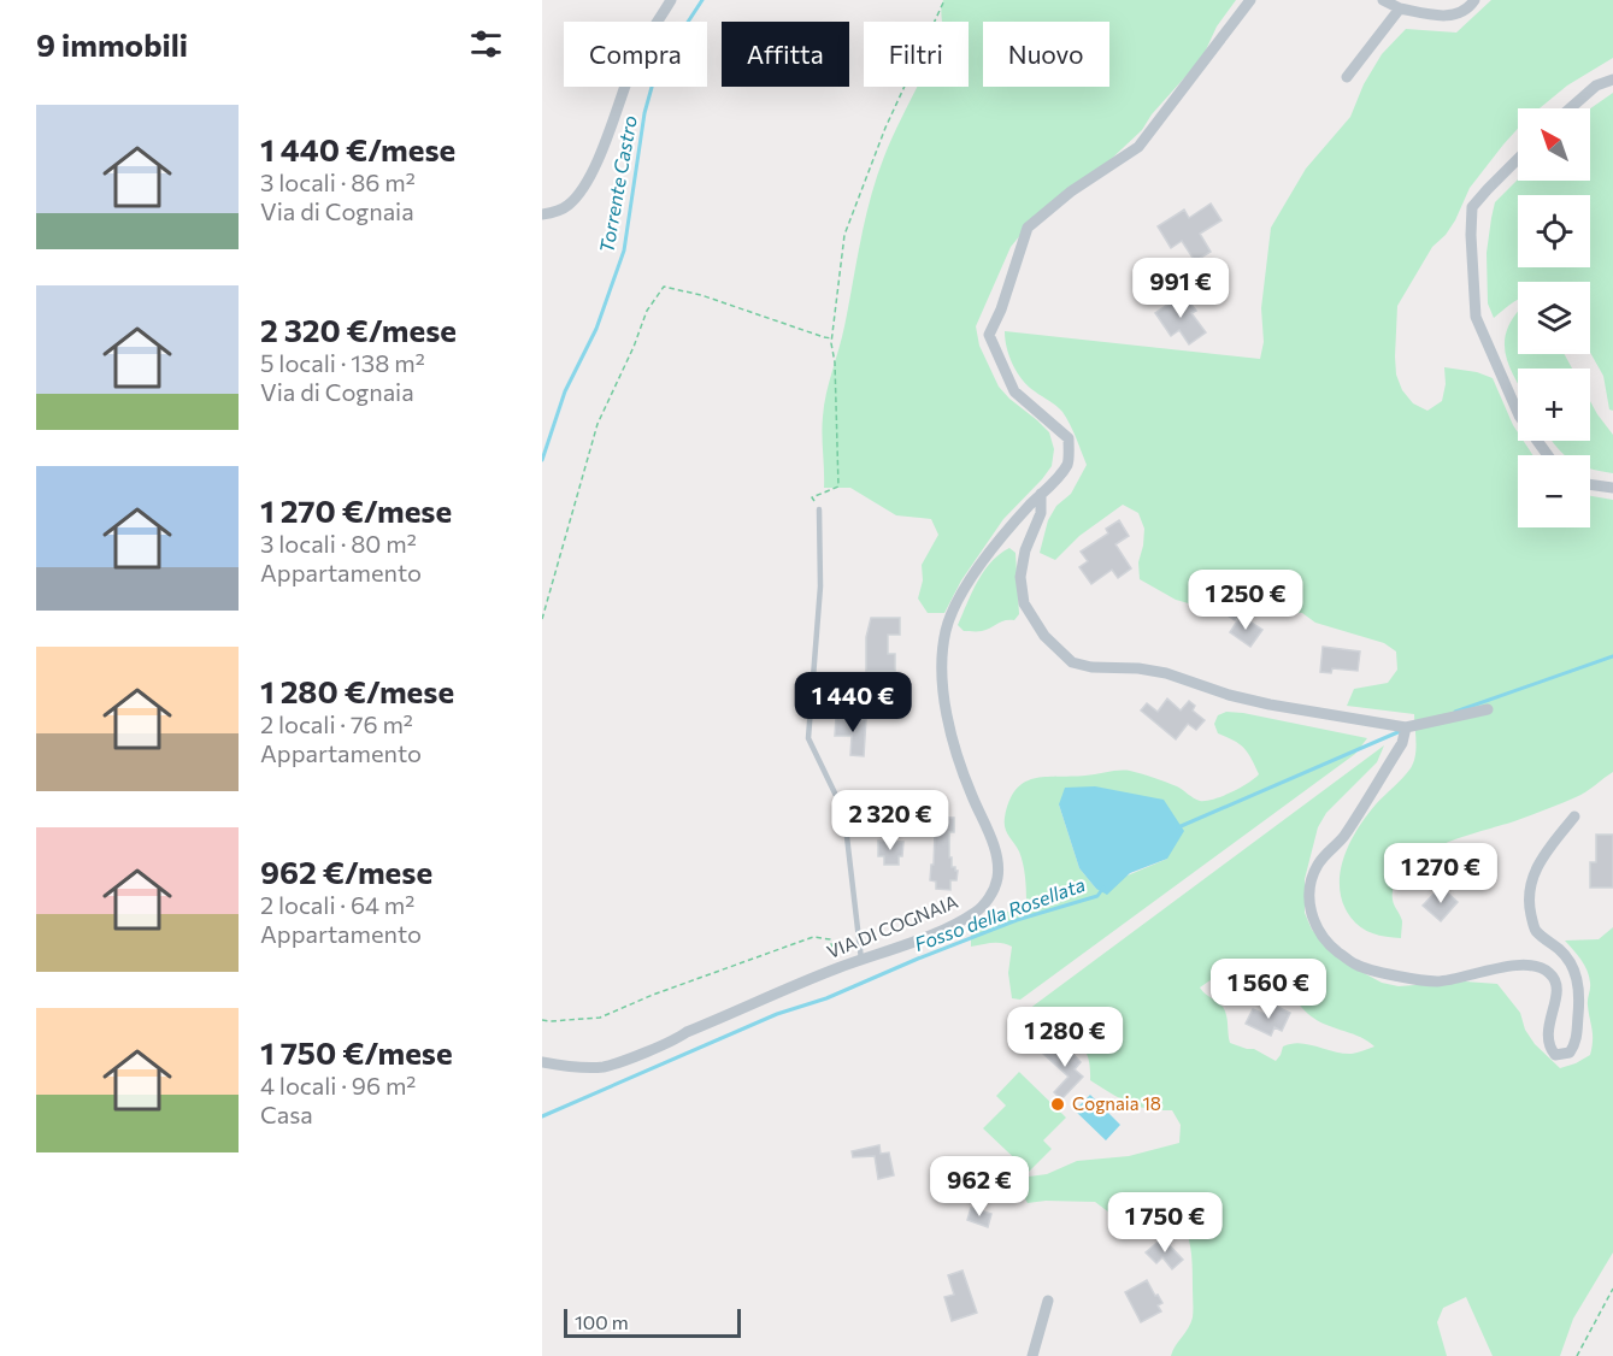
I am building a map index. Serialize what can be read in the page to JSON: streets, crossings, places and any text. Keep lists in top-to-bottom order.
{
  "streets": {
    "street": ["VIA DI COGNAIA"]
  },
  "water": ["Torrente Castro", "Fosso della Rosellata"],
  "places": ["Cognaia 18"],
  "scale_bar": "100 m",
  "north": "top left",
  "page": {
    "heading": "9 immobili",
    "chip": [
      "Compra",
      "Affitta",
      "Filtri",
      "Nuovo"
    ],
    "list": [
      {
        "name": "1 440 €/mese",
        "note": "3 locali · 86 m² · Via di Cognaia"
      },
      {
        "name": "2 320 €/mese",
        "note": "5 locali · 138 m² · Via di Cognaia"
      },
      {
        "name": "1 270 €/mese",
        "note": "3 locali · 80 m² · Appartamento"
      },
      {
        "name": "1 280 €/mese",
        "note": "2 locali · 76 m² · Appartamento"
      },
      {
        "name": "962 €/mese",
        "note": "2 locali · 64 m² · Appartamento"
      },
      {
        "name": "1 750 €/mese",
        "note": "4 locali · 96 m² · Casa"
      }
    ],
    "map_buttons": ["+", "−"],
    "price": [
      "991 €",
      "1 250 €",
      "1 440 €",
      "2 320 €",
      "1 270 €",
      "1 560 €",
      "1 280 €",
      "962 €",
      "1 750 €"
    ],
    "scale": "100 m"
  }
}
